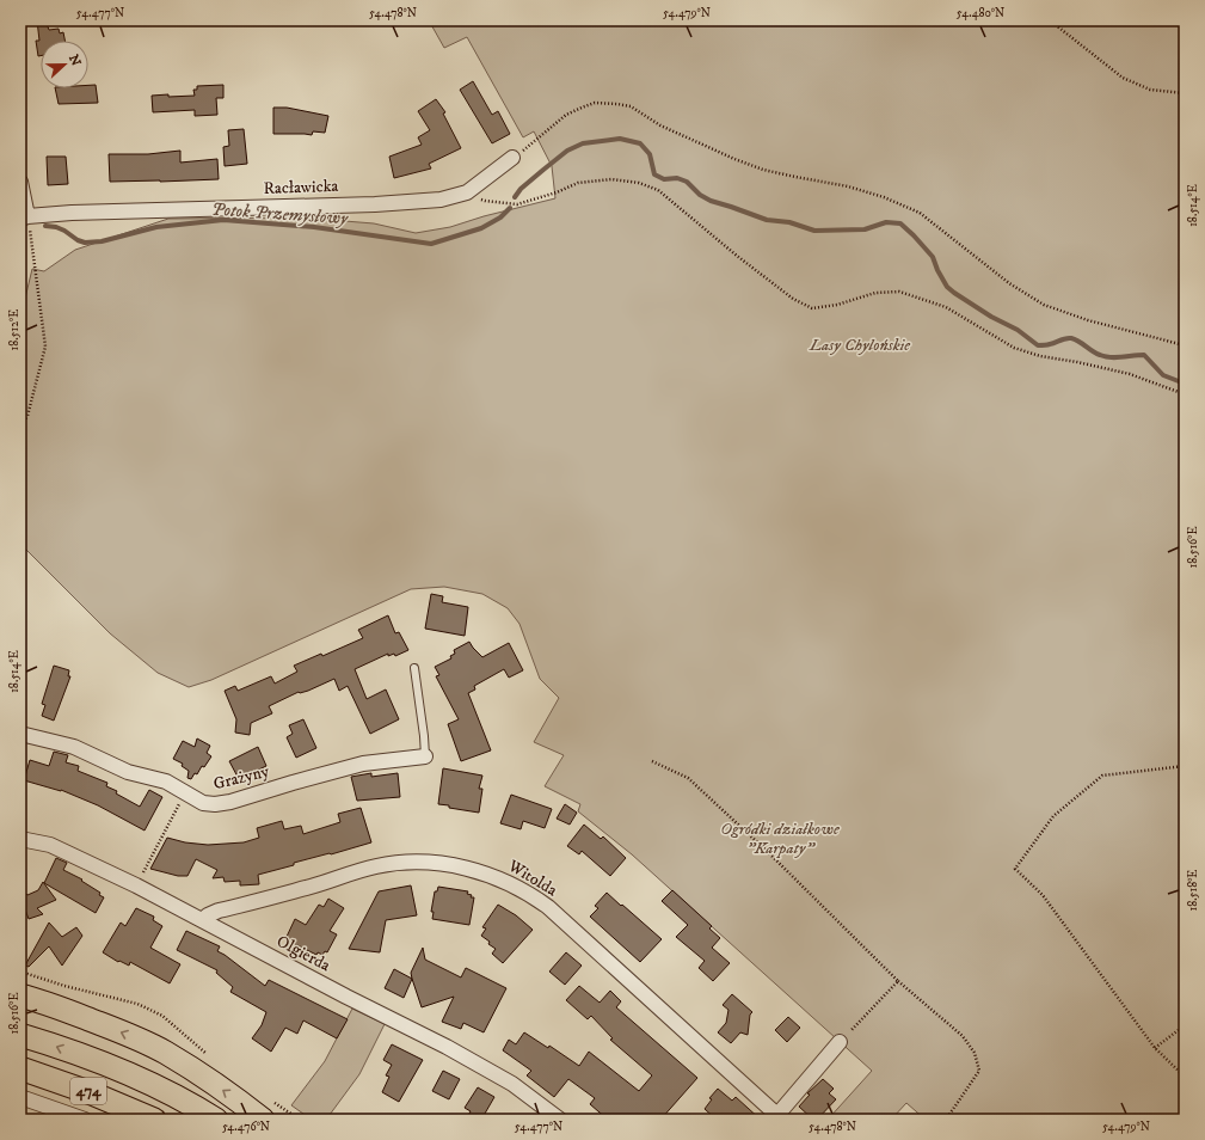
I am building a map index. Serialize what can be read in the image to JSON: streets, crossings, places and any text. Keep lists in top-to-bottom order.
{
  "streets": {
    "main road": ["474"],
    "street": [
      "Racławicka",
      "Grażyny",
      "Witolda",
      "Olgierda"
    ]
  },
  "crossings": [
    ["Witolda", "Olgierda"]
  ],
  "water": ["Potok Przemysłowy"],
  "parks": ["Lasy Chylońskie", "Ogródki działkowe \"Karpaty\""],
  "north": "right",
  "coordinates": [
    "54.477°N",
    "54.478°N",
    "54.479°N",
    "54.480°N",
    "18.514°E",
    "18.512°E",
    "18.516°E",
    "18.518°E",
    "54.476°N"
  ]
}
